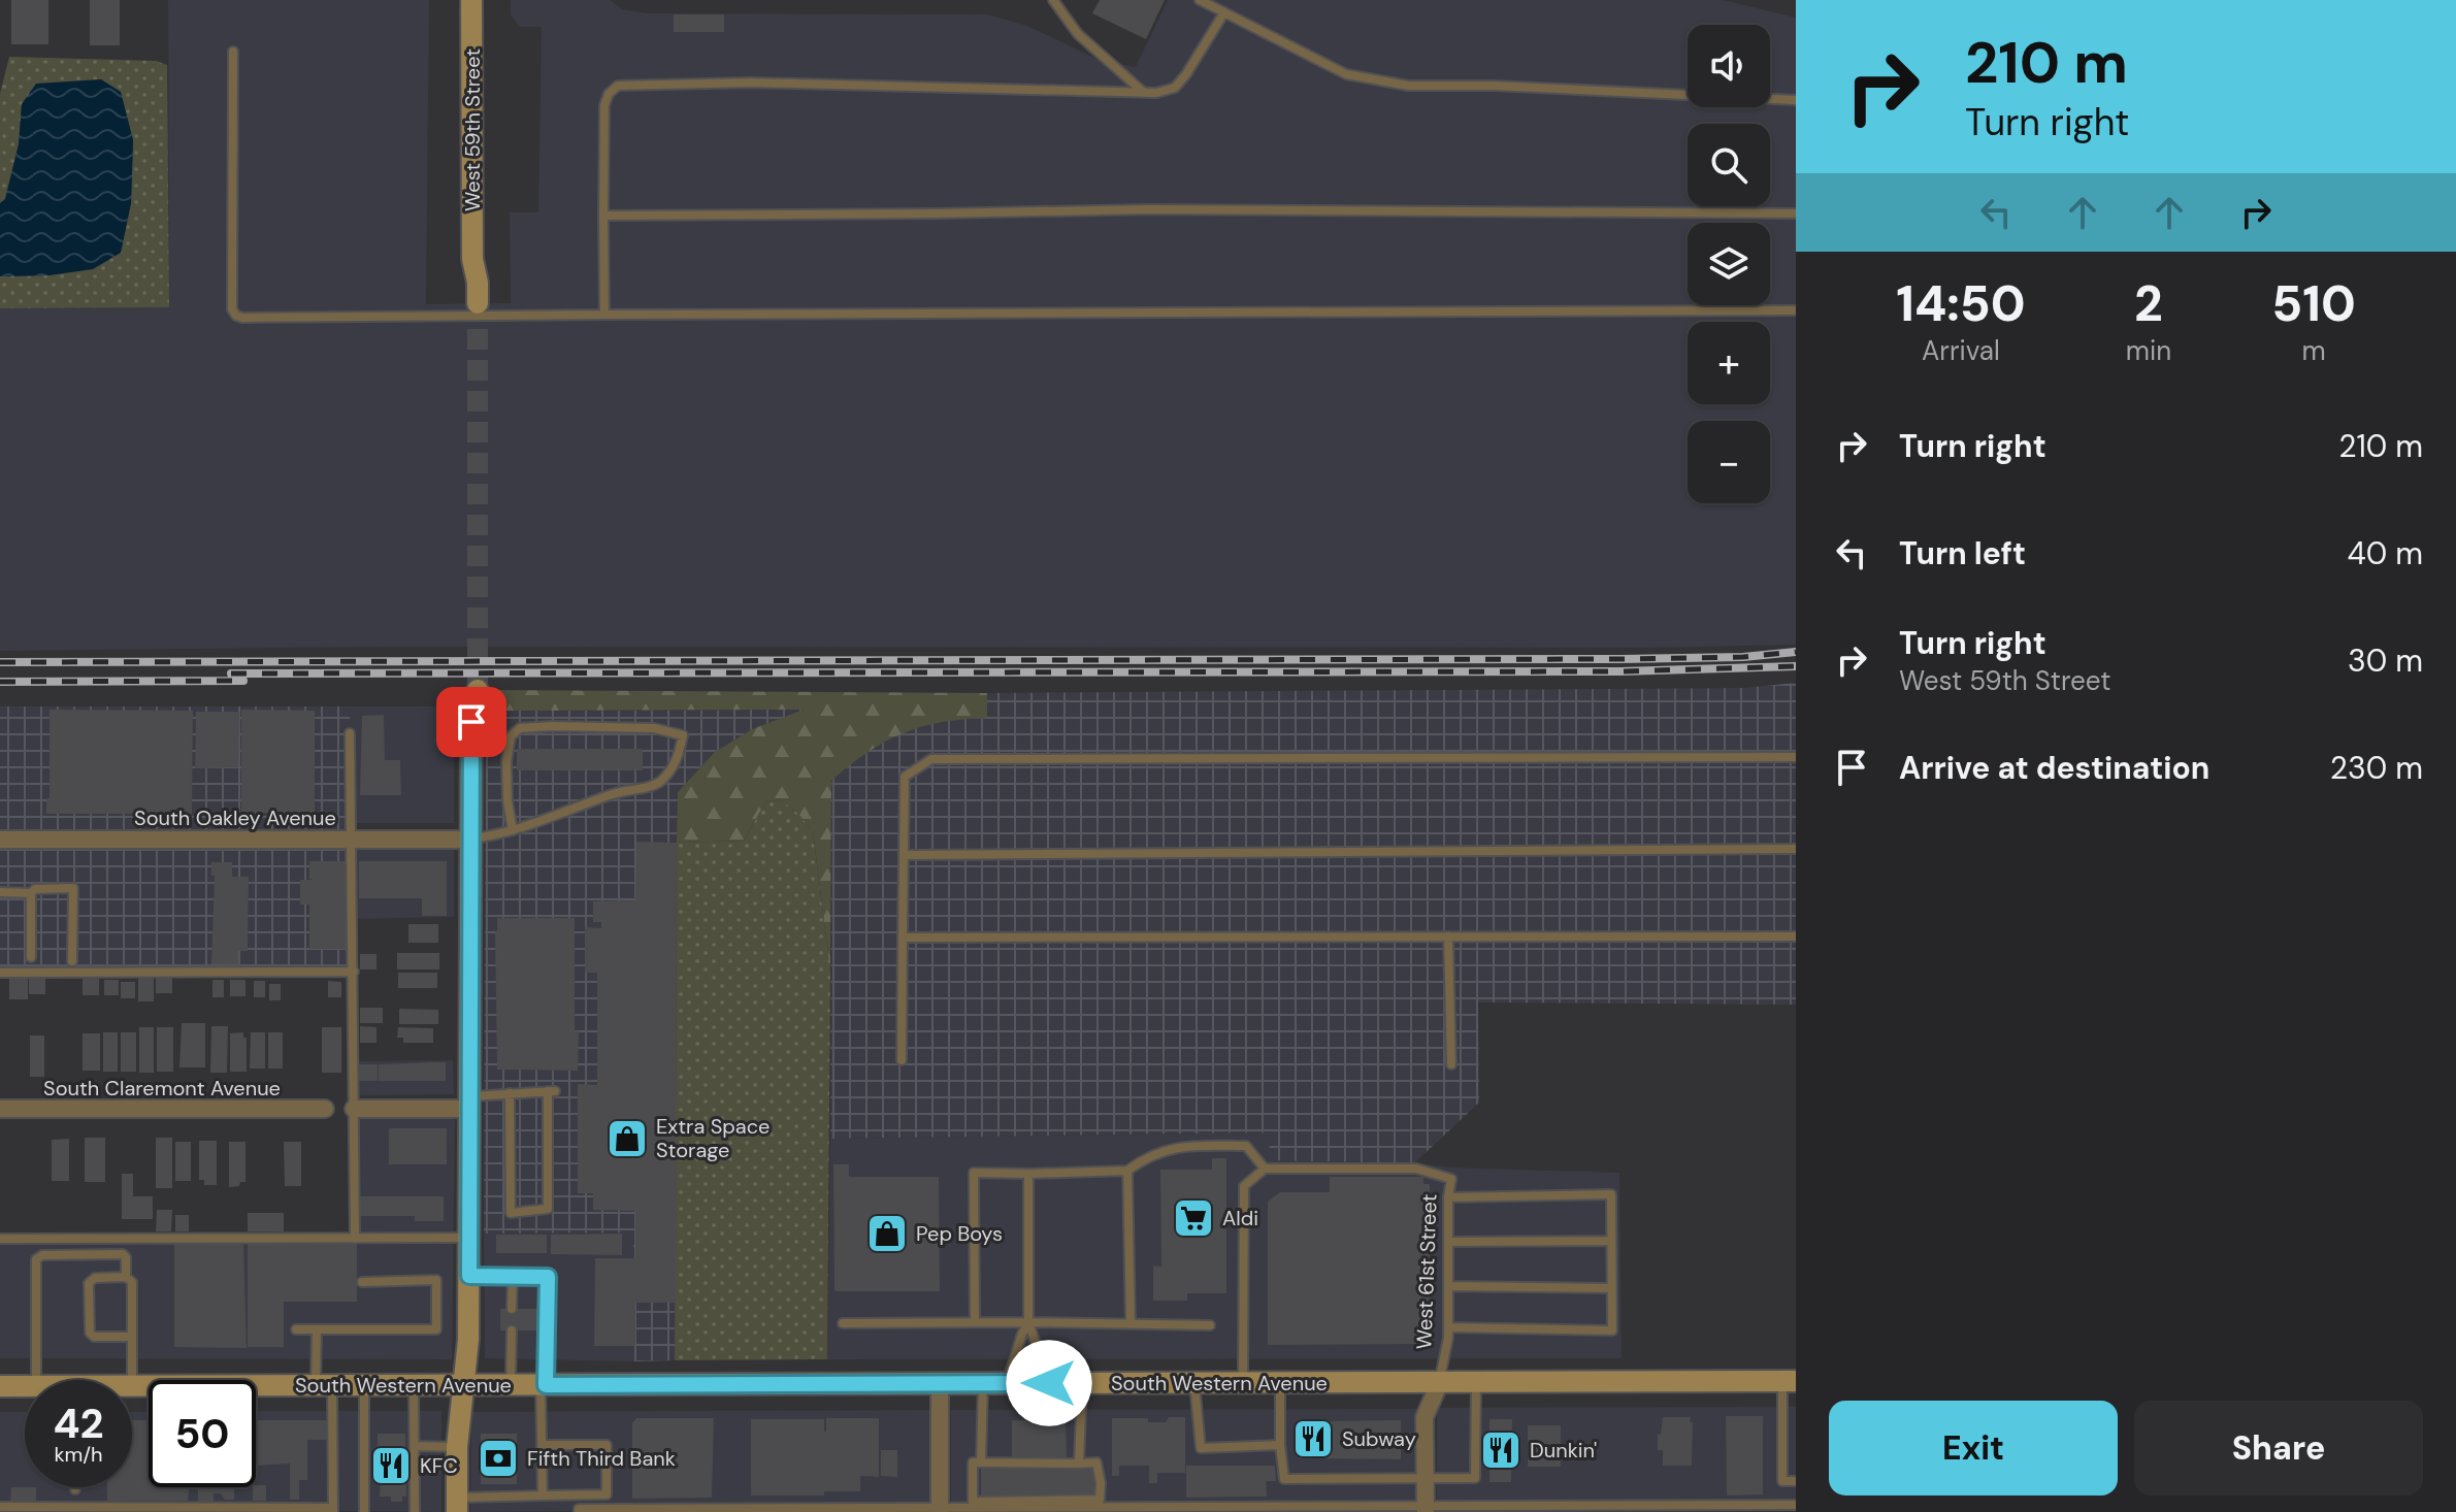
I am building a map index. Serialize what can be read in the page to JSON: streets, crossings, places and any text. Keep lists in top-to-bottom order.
{
  "streets": {
    "main road": ["West 59th Street", "South Western Avenue"],
    "street": ["South Oakley Avenue", "South Claremont Avenue", "West 61st Street"]
  },
  "crossings": [
    ["West 61st Street", "South Western Avenue"]
  ],
  "places": {
    "shop": ["Extra Space Storage", "Pep Boys"],
    "supermarket": ["Aldi"],
    "restaurant": ["Subway", "Dunkin'", "KFC"],
    "bank": ["Fifth Third Bank"]
  },
  "page": {
    "turn": ["210 m", "Turn right"],
    "map_buttons": ["+", "−"],
    "eta": [
      "14:50",
      "Arrival",
      "2",
      "min",
      "510",
      "m"
    ],
    "list": [
      {
        "name": "Turn right",
        "value": "210 m"
      },
      {
        "name": "Turn left",
        "value": "40 m"
      },
      {
        "name": "Turn right",
        "note": "West 59th Street",
        "value": "30 m"
      },
      {
        "name": "Arrive at destination",
        "value": "230 m"
      }
    ],
    "speed": "42 km/h",
    "limit": "50",
    "buttons": ["Exit", "Share"]
  }
}
